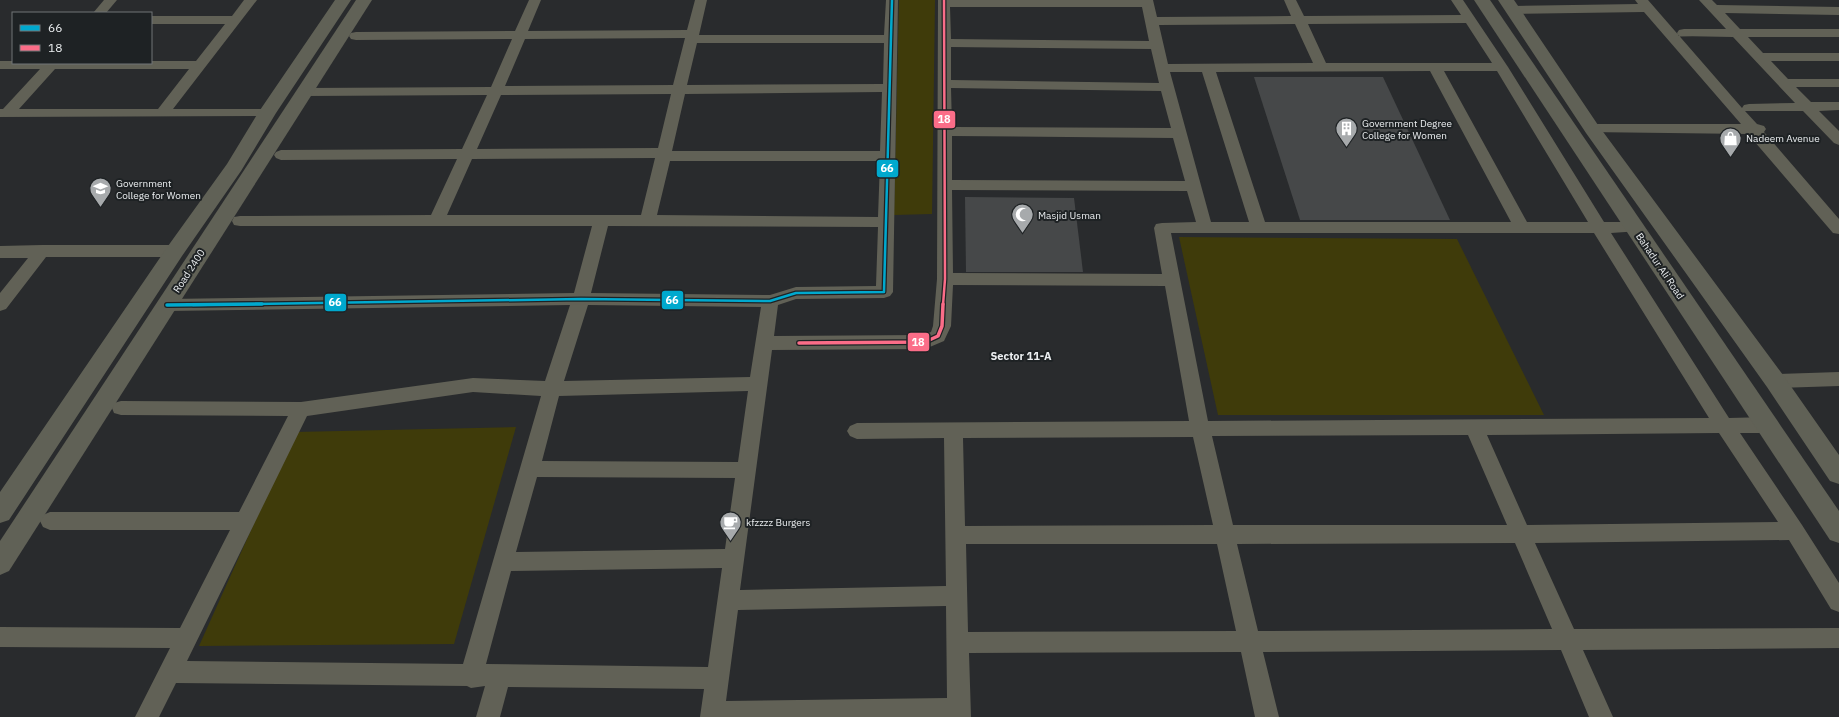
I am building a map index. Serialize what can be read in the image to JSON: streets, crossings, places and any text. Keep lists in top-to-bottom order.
{
  "streets": {
    "main road": ["Bahadur Ali Road", "Road 2400"]
  },
  "districts": ["Sector 11-A"],
  "places": {
    "building": ["Government Degree College for Women"],
    "shop": ["Nadeem Avenue"],
    "school or university": ["Government College for Women"],
    "mosque": ["Masjid Usman"],
    "cafe": ["kfzzzz Burgers"]
  },
  "lines": ["transit line 66", "transit line 18"],
  "legend": ["66", "18"]
}
